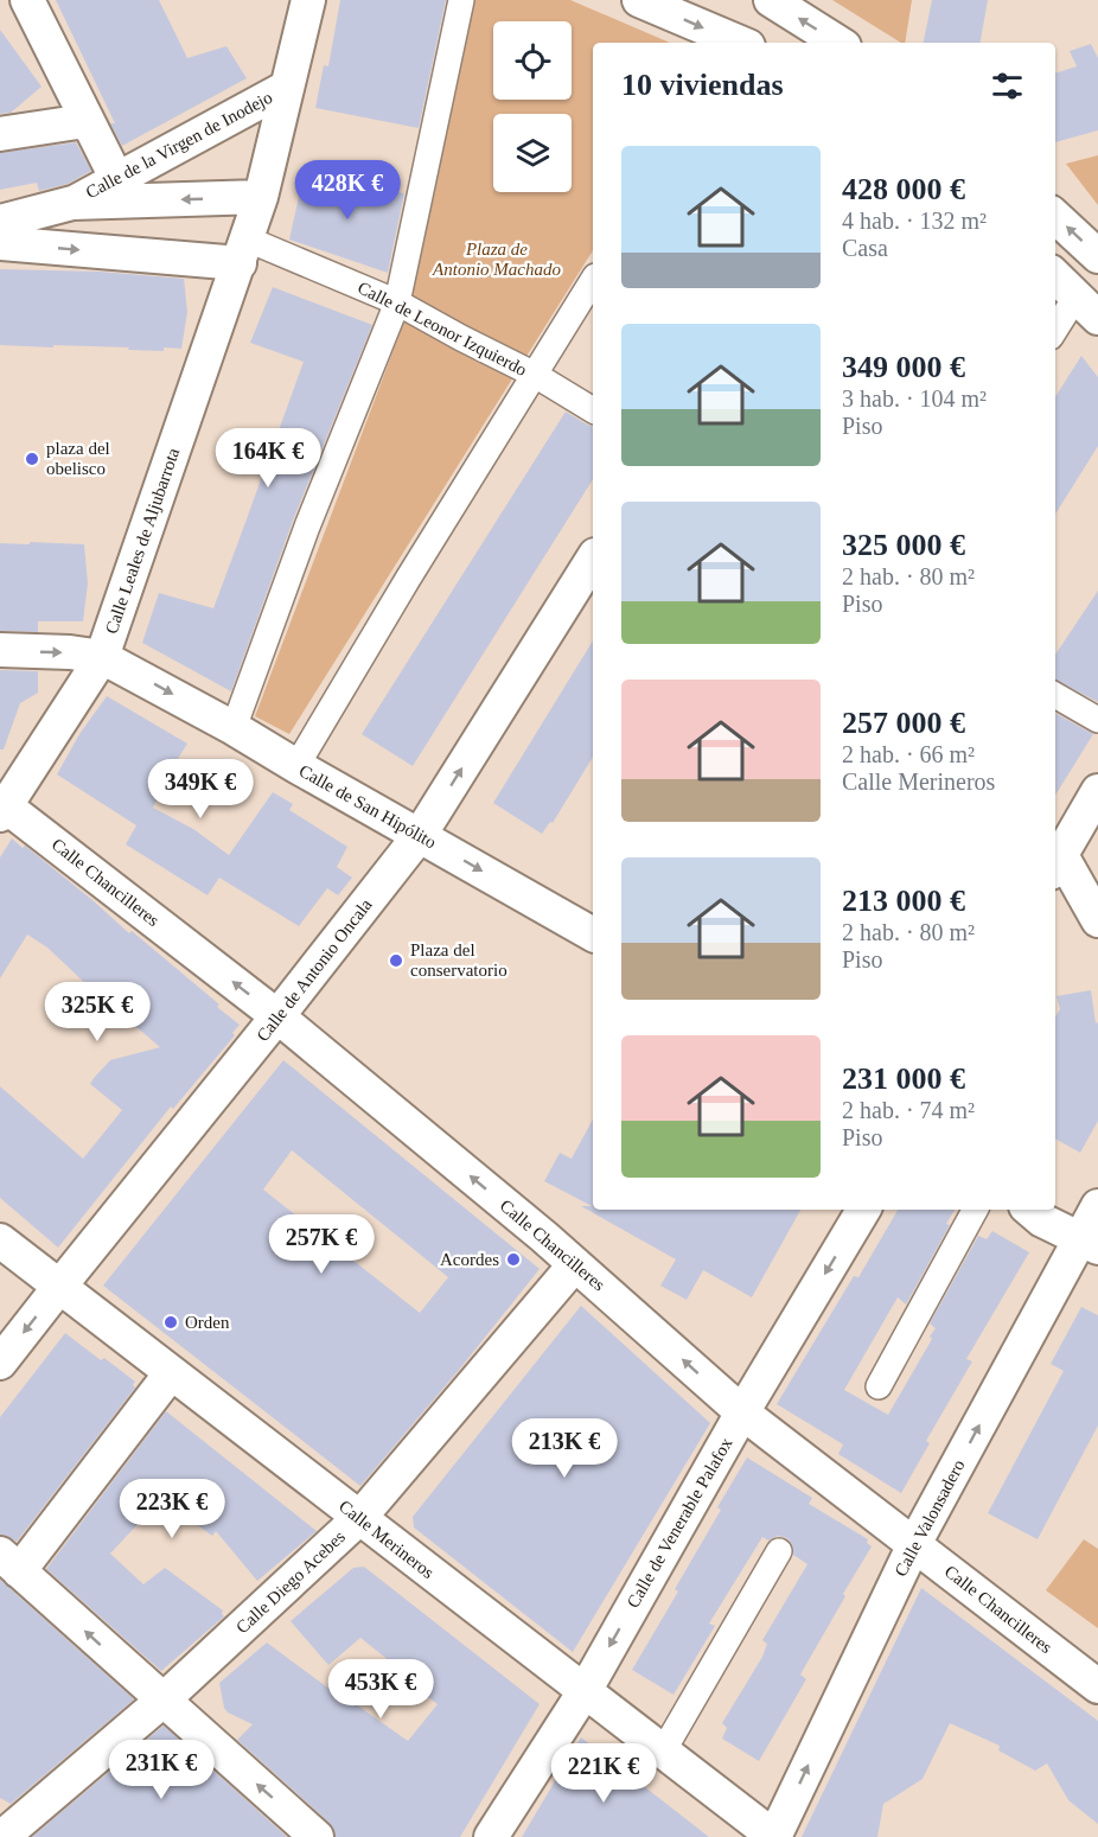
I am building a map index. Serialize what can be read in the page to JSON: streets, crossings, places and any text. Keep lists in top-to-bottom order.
{
  "streets": {
    "street": [
      "Calle de la Virgen de Inodejo",
      "Calle de Leonor Izquierdo",
      "Calle Leales de Aljubarrota",
      "Calle de San Hipólito",
      "Calle Chancilleres",
      "Calle de Antonio Oncala",
      "Calle Valonsadero",
      "Calle de Venerable Palafox",
      "Calle Merineros",
      "Calle Diego Acebes"
    ]
  },
  "crossings": [
    ["Calle de la Virgen de Inodejo", "Calle Leales de Aljubarrota"],
    ["Calle de Leonor Izquierdo", "Calle Leales de Aljubarrota"],
    ["Calle Leales de Aljubarrota", "Calle de San Hipólito"],
    ["Calle Leales de Aljubarrota", "Calle Chancilleres"],
    ["Calle de San Hipólito", "Calle de Antonio Oncala"],
    ["Calle Chancilleres", "Calle de Antonio Oncala"],
    ["Calle Chancilleres", "Calle Valonsadero"],
    ["Calle Chancilleres", "Calle de Venerable Palafox"],
    ["Calle Chancilleres", "Calle Diego Acebes"],
    ["Calle de Antonio Oncala", "Calle Merineros"],
    ["Calle Valonsadero", "Calle Merineros"],
    ["Calle de Venerable Palafox", "Calle Merineros"],
    ["Calle Merineros", "Calle Diego Acebes"]
  ],
  "one_way": ["Calle de San Hipólito", "Calle Chancilleres"],
  "parks": ["Plaza de Antonio Machado"],
  "places": [
    "plaza del obelisco",
    "Plaza del conservatorio",
    "Acordes",
    "Orden"
  ],
  "page": {
    "heading": "10 viviendas",
    "list": [
      {
        "name": "428 000 €",
        "note": "4 hab. · 132 m² · Casa"
      },
      {
        "name": "349 000 €",
        "note": "3 hab. · 104 m² · Piso"
      },
      {
        "name": "325 000 €",
        "note": "2 hab. · 80 m² · Piso"
      },
      {
        "name": "257 000 €",
        "note": "2 hab. · 66 m² · Calle Merineros"
      },
      {
        "name": "213 000 €",
        "note": "2 hab. · 80 m² · Piso"
      },
      {
        "name": "231 000 €",
        "note": "2 hab. · 74 m² · Piso"
      }
    ],
    "price": [
      "428K €",
      "164K €",
      "349K €",
      "325K €",
      "257K €",
      "213K €",
      "223K €",
      "453K €",
      "231K €",
      "221K €"
    ]
  }
}
